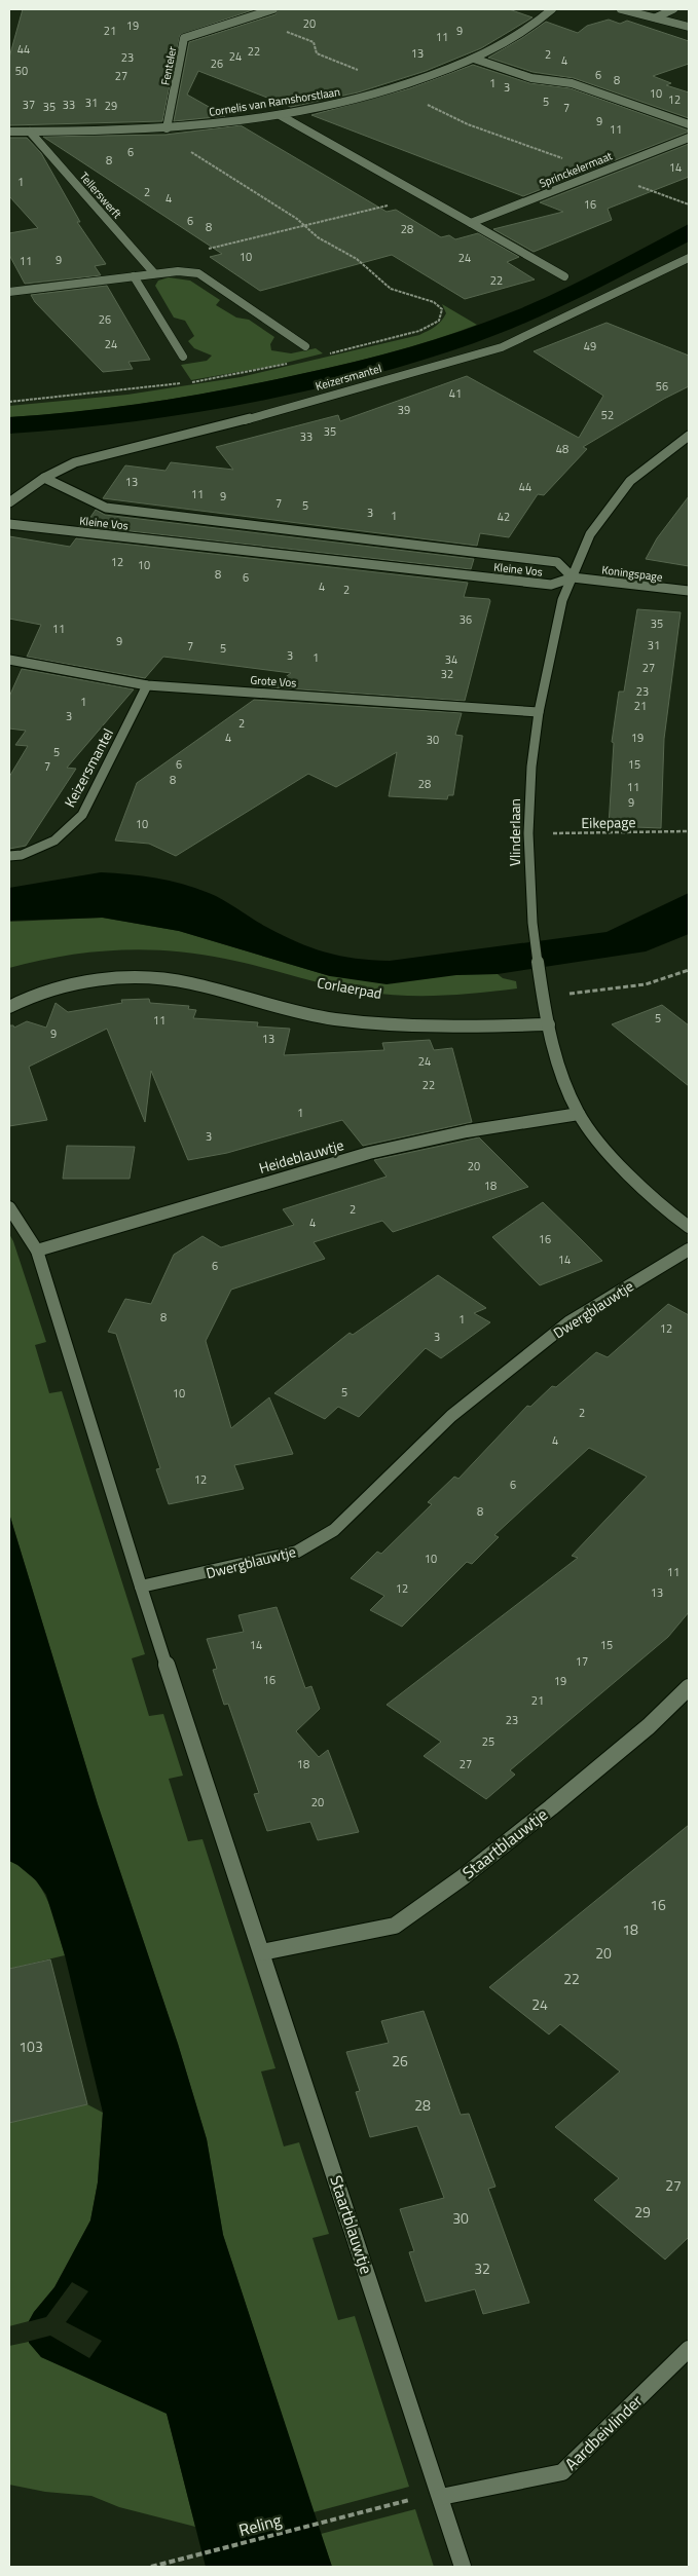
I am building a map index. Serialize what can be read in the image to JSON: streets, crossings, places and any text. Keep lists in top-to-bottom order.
{
  "streets": {
    "street": [
      "Fenteler",
      "Cornelis van Ramshorstlaan",
      "Sprinckelermaat",
      "Tellerswerft",
      "Keizersmantel",
      "Kleine Vos",
      "Koningspage",
      "Grote Vos",
      "Vlinderlaan",
      "Heideblauwtje",
      "Dwergblauwtje",
      "Staartblauwtje",
      "Aardbeivlinder"
    ],
    "path": ["Eikepage", "Reling"]
  },
  "crossings": [
    ["Fenteler", "Cornelis van Ramshorstlaan"],
    ["Cornelis van Ramshorstlaan", "Tellerswerft"],
    ["Keizersmantel", "Kleine Vos"],
    ["Keizersmantel", "Grote Vos"],
    ["Kleine Vos", "Koningspage"],
    ["Kleine Vos", "Vlinderlaan"],
    ["Koningspage", "Vlinderlaan"],
    ["Grote Vos", "Vlinderlaan"],
    ["Eikepage", "Vlinderlaan"],
    ["Vlinderlaan", "Heideblauwtje"],
    ["Dwergblauwtje", "Staartblauwtje"],
    ["Staartblauwtje", "Aardbeivlinder"]
  ],
  "house_numbers": [
    "20",
    "19",
    "21",
    "9",
    "11",
    "44",
    "22",
    "13",
    "2",
    "24",
    "23",
    "4",
    "26",
    "50",
    "6",
    "27",
    "8",
    "1",
    "3",
    "10",
    "12",
    "5",
    "31",
    "37",
    "33",
    "29",
    "35",
    "7",
    "9",
    "11",
    "6",
    "8",
    "14",
    "1",
    "2",
    "4",
    "16",
    "6",
    "8",
    "28",
    "10",
    "24",
    "9",
    "11",
    "22",
    "26",
    "24",
    "49",
    "56",
    "41",
    "39",
    "52",
    "35",
    "33",
    "48",
    "13",
    "44",
    "11",
    "9",
    "7",
    "5",
    "3",
    "1",
    "42",
    "12",
    "10",
    "8",
    "6",
    "4",
    "2",
    "36",
    "35",
    "11",
    "9",
    "31",
    "7",
    "5",
    "3",
    "1",
    "34",
    "27",
    "32",
    "23",
    "1",
    "21",
    "3",
    "2",
    "4",
    "19",
    "30",
    "5",
    "6",
    "15",
    "7",
    "8",
    "28",
    "11",
    "9",
    "10",
    "5",
    "11",
    "9",
    "13",
    "24",
    "22",
    "1",
    "3",
    "20",
    "18",
    "2",
    "4",
    "16",
    "14",
    "6",
    "8",
    "1",
    "12",
    "3",
    "5",
    "10",
    "2",
    "4",
    "12",
    "6",
    "8",
    "10",
    "11",
    "12",
    "13",
    "14",
    "15",
    "17",
    "16",
    "19",
    "21",
    "23",
    "25",
    "18",
    "27",
    "20",
    "16",
    "18",
    "20",
    "22",
    "24",
    "103",
    "26",
    "28",
    "27",
    "29",
    "30",
    "32"
  ]
}
